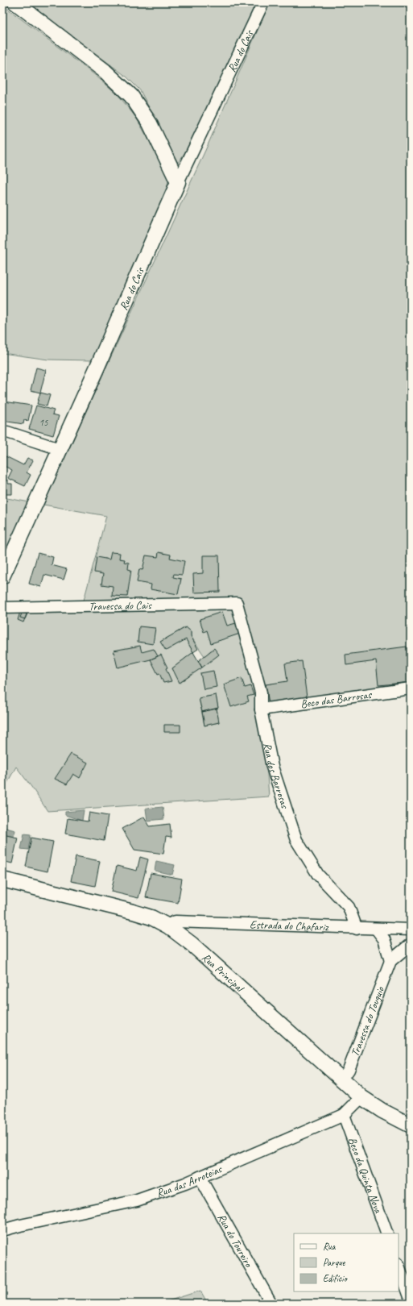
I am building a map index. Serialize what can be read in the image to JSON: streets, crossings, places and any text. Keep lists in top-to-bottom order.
{
  "streets": {
    "street": [
      "Rua do Cais",
      "Travessa do Cais",
      "Beco das Barrosas",
      "Rua dos Barrosas",
      "Estrada do Chafariz",
      "Rua Principal",
      "Travessa do Touguio",
      "Beco da Quinta Nova",
      "Rua das Arroteias",
      "Rua do Toureiro"
    ]
  },
  "crossings": [
    ["Travessa do Cais", "Rua dos Barrosas"],
    ["Beco das Barrosas", "Rua dos Barrosas"],
    ["Rua dos Barrosas", "Estrada do Chafariz"],
    ["Estrada do Chafariz", "Rua Principal"],
    ["Rua Principal", "Travessa do Touguio"],
    ["Rua Principal", "Rua das Arroteias"],
    ["Beco da Quinta Nova", "Rua das Arroteias"],
    ["Rua das Arroteias", "Rua do Toureiro"]
  ],
  "house_numbers": ["15"],
  "legend": ["Rua", "Parque", "Edifício"]
}
